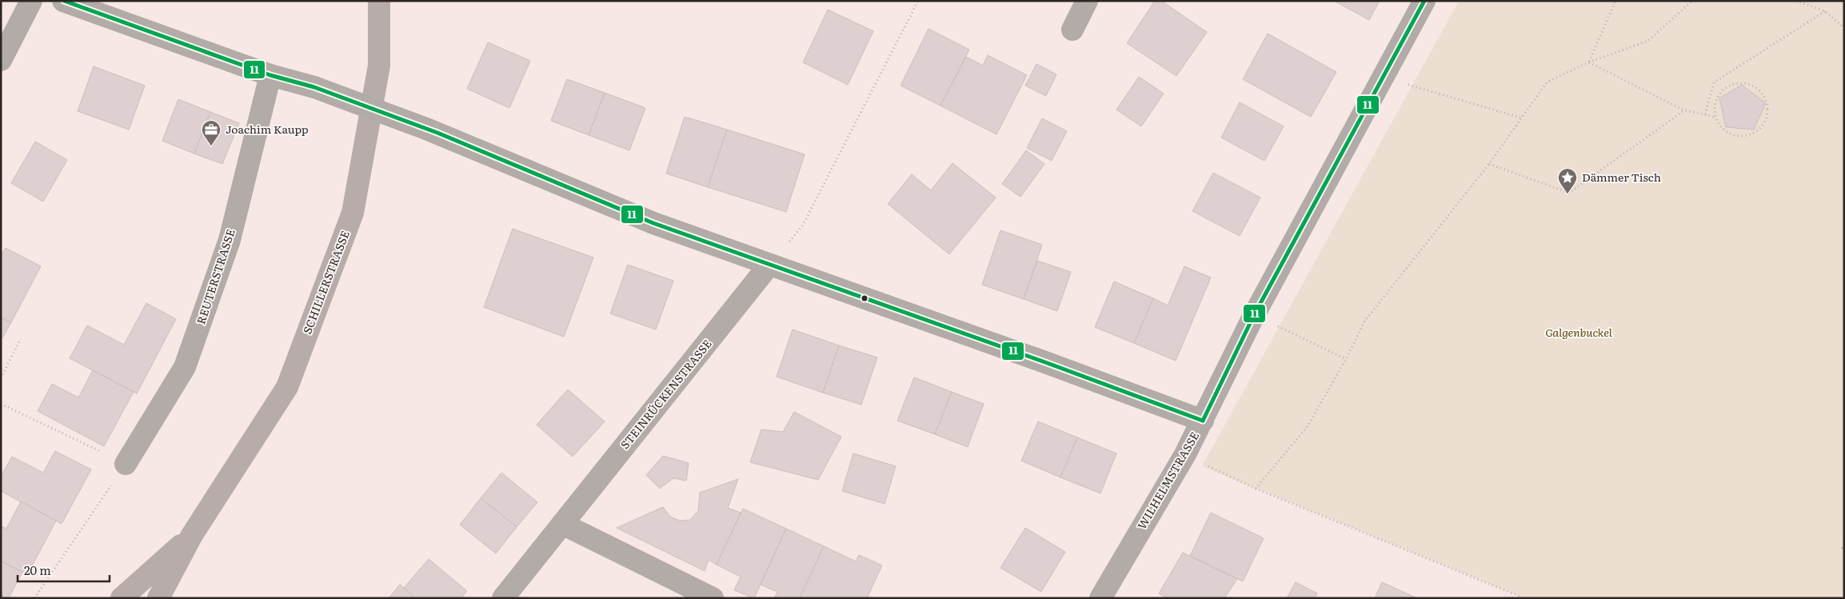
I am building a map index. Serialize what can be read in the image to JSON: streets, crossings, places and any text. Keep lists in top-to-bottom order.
{
  "streets": {
    "main road": ["SCHILLERSTRASSE"],
    "street": ["REUTERSTRASSE", "STEINRÜCKENSTRASSE", "WILHELMSTRASSE"]
  },
  "parks": ["Galgenbuckel"],
  "places": {
    "office": ["Joachim Kaupp"],
    "place": ["Dämmer Tisch"]
  },
  "lines": ["transit line 11"],
  "scale_bar": "20 m"
}
